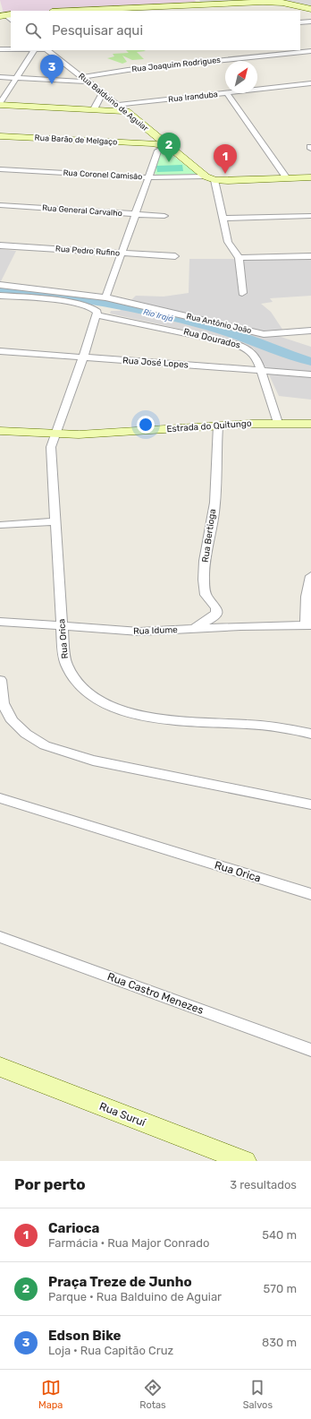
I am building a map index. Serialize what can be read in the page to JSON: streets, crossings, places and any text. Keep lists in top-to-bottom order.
{
  "streets": {
    "street": [
      "Rua Joaquim Rodrigues",
      "Rua Iranduba",
      "Rua Balduino de Aguiar",
      "Rua Barão de Melgaço",
      "Rua Coronel Camisão",
      "Rua General Carvalho",
      "Rua Pedro Rufino",
      "Rua Antônio João",
      "Rua Dourados",
      "Rua José Lopes",
      "Estrada do Quitungo",
      "Rua Bertioga",
      "Rua Idume",
      "Rua Orica",
      "Rua Castro Menezes",
      "Rua Suruí"
    ]
  },
  "crossings": [
    ["Rua Joaquim Rodrigues", "Rua Balduino de Aguiar"],
    ["Rua Iranduba", "Rua Balduino de Aguiar"],
    ["Rua Balduino de Aguiar", "Rua Barão de Melgaço"],
    ["Rua Balduino de Aguiar", "Rua Coronel Camisão"],
    ["Rua Dourados", "Rua José Lopes"],
    ["Rua Dourados", "Estrada do Quitungo"],
    ["Rua Dourados", "Rua Orica"],
    ["Rua José Lopes", "Rua Orica"],
    ["Estrada do Quitungo", "Rua Bertioga"],
    ["Estrada do Quitungo", "Rua Orica"],
    ["Rua Bertioga", "Rua Idume"],
    ["Rua Idume", "Rua Orica"]
  ],
  "water": ["Rio Irajá"],
  "north": "top right",
  "page": {
    "search": "Pesquisar aqui",
    "pins": ["3", "2", "1"],
    "heading": ["Por perto", "3 resultados"],
    "list": [
      {
        "mark": "1",
        "name": "Carioca",
        "note": "Farmácia · Rua Major Conrado",
        "value": "540 m"
      },
      {
        "mark": "2",
        "name": "Praça Treze de Junho",
        "note": "Parque · Rua Balduino de Aguiar",
        "value": "570 m"
      },
      {
        "mark": "3",
        "name": "Edson Bike",
        "note": "Loja · Rua Capitão Cruz",
        "value": "830 m"
      }
    ],
    "nav": ["Mapa", "Rotas", "Salvos"]
  }
}
